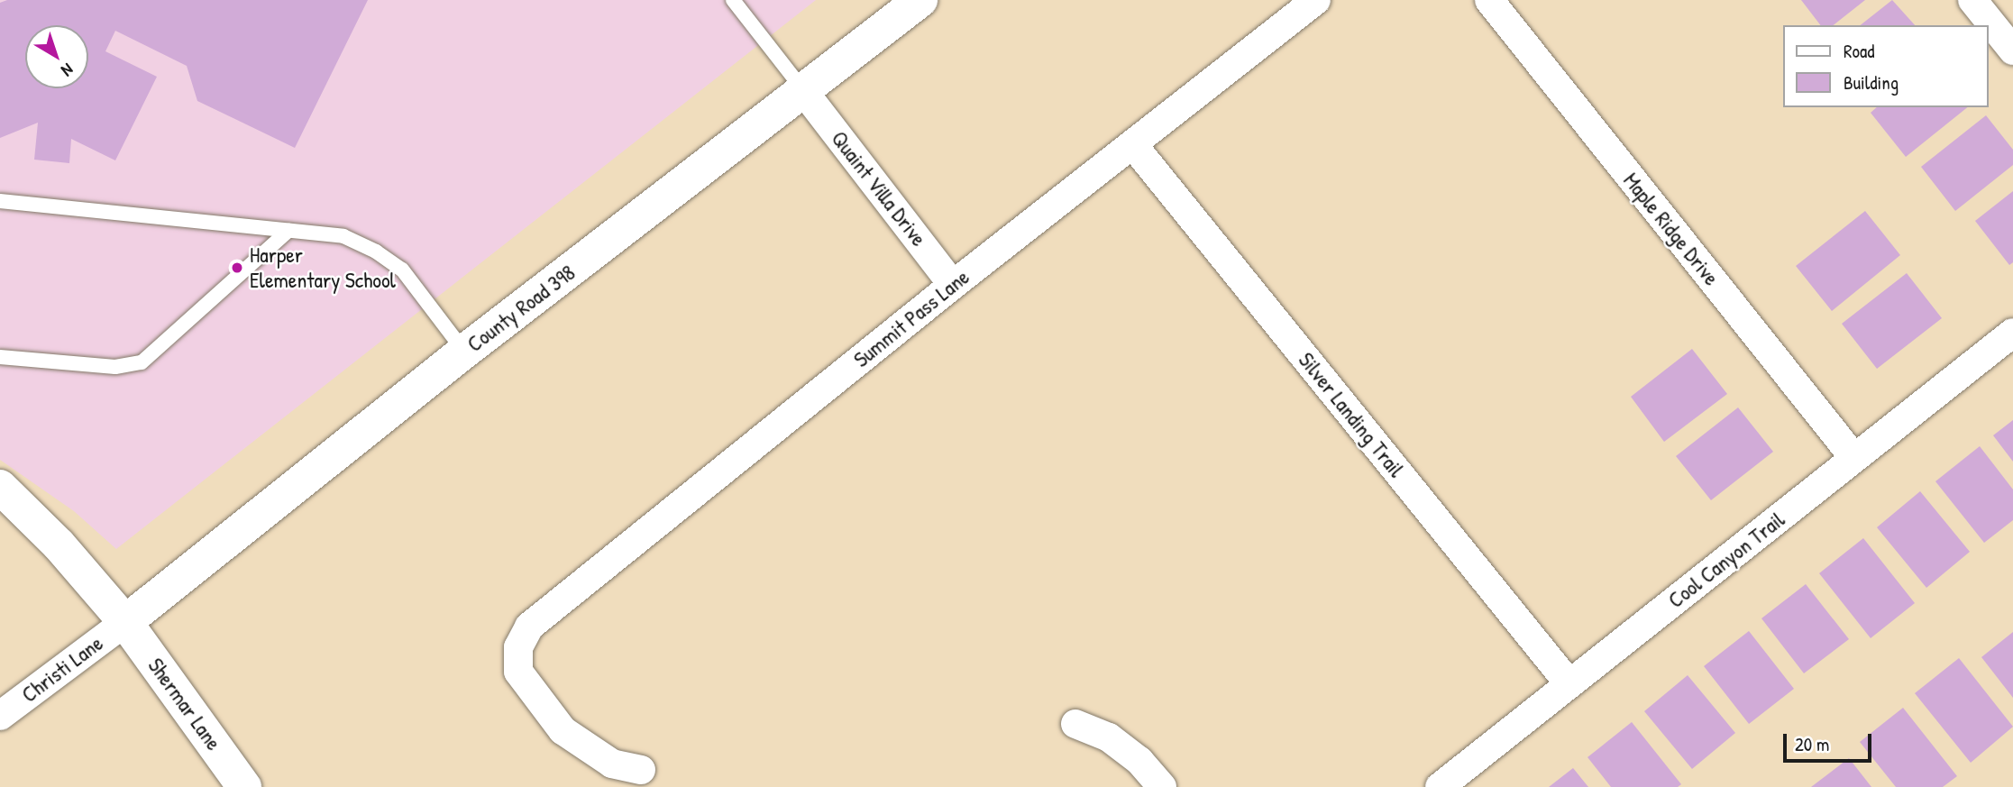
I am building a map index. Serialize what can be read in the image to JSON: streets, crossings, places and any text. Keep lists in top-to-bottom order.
{
  "streets": {
    "street": [
      "Quaint Villa Drive",
      "Maple Ridge Drive",
      "County Road 398",
      "Summit Pass Lane",
      "Silver Landing Trail",
      "Cool Canyon Trail",
      "Christi Lane",
      "Shermar Lane"
    ]
  },
  "crossings": [
    ["Quaint Villa Drive", "County Road 398"],
    ["Quaint Villa Drive", "Summit Pass Lane"],
    ["Maple Ridge Drive", "Cool Canyon Trail"],
    ["County Road 398", "Christi Lane"],
    ["County Road 398", "Shermar Lane"],
    ["Summit Pass Lane", "Silver Landing Trail"],
    ["Silver Landing Trail", "Cool Canyon Trail"],
    ["Christi Lane", "Shermar Lane"]
  ],
  "places": ["Harper Elementary School"],
  "legend": ["Road", "Building"],
  "scale_bar": "20 m",
  "north": "bottom right"
}
